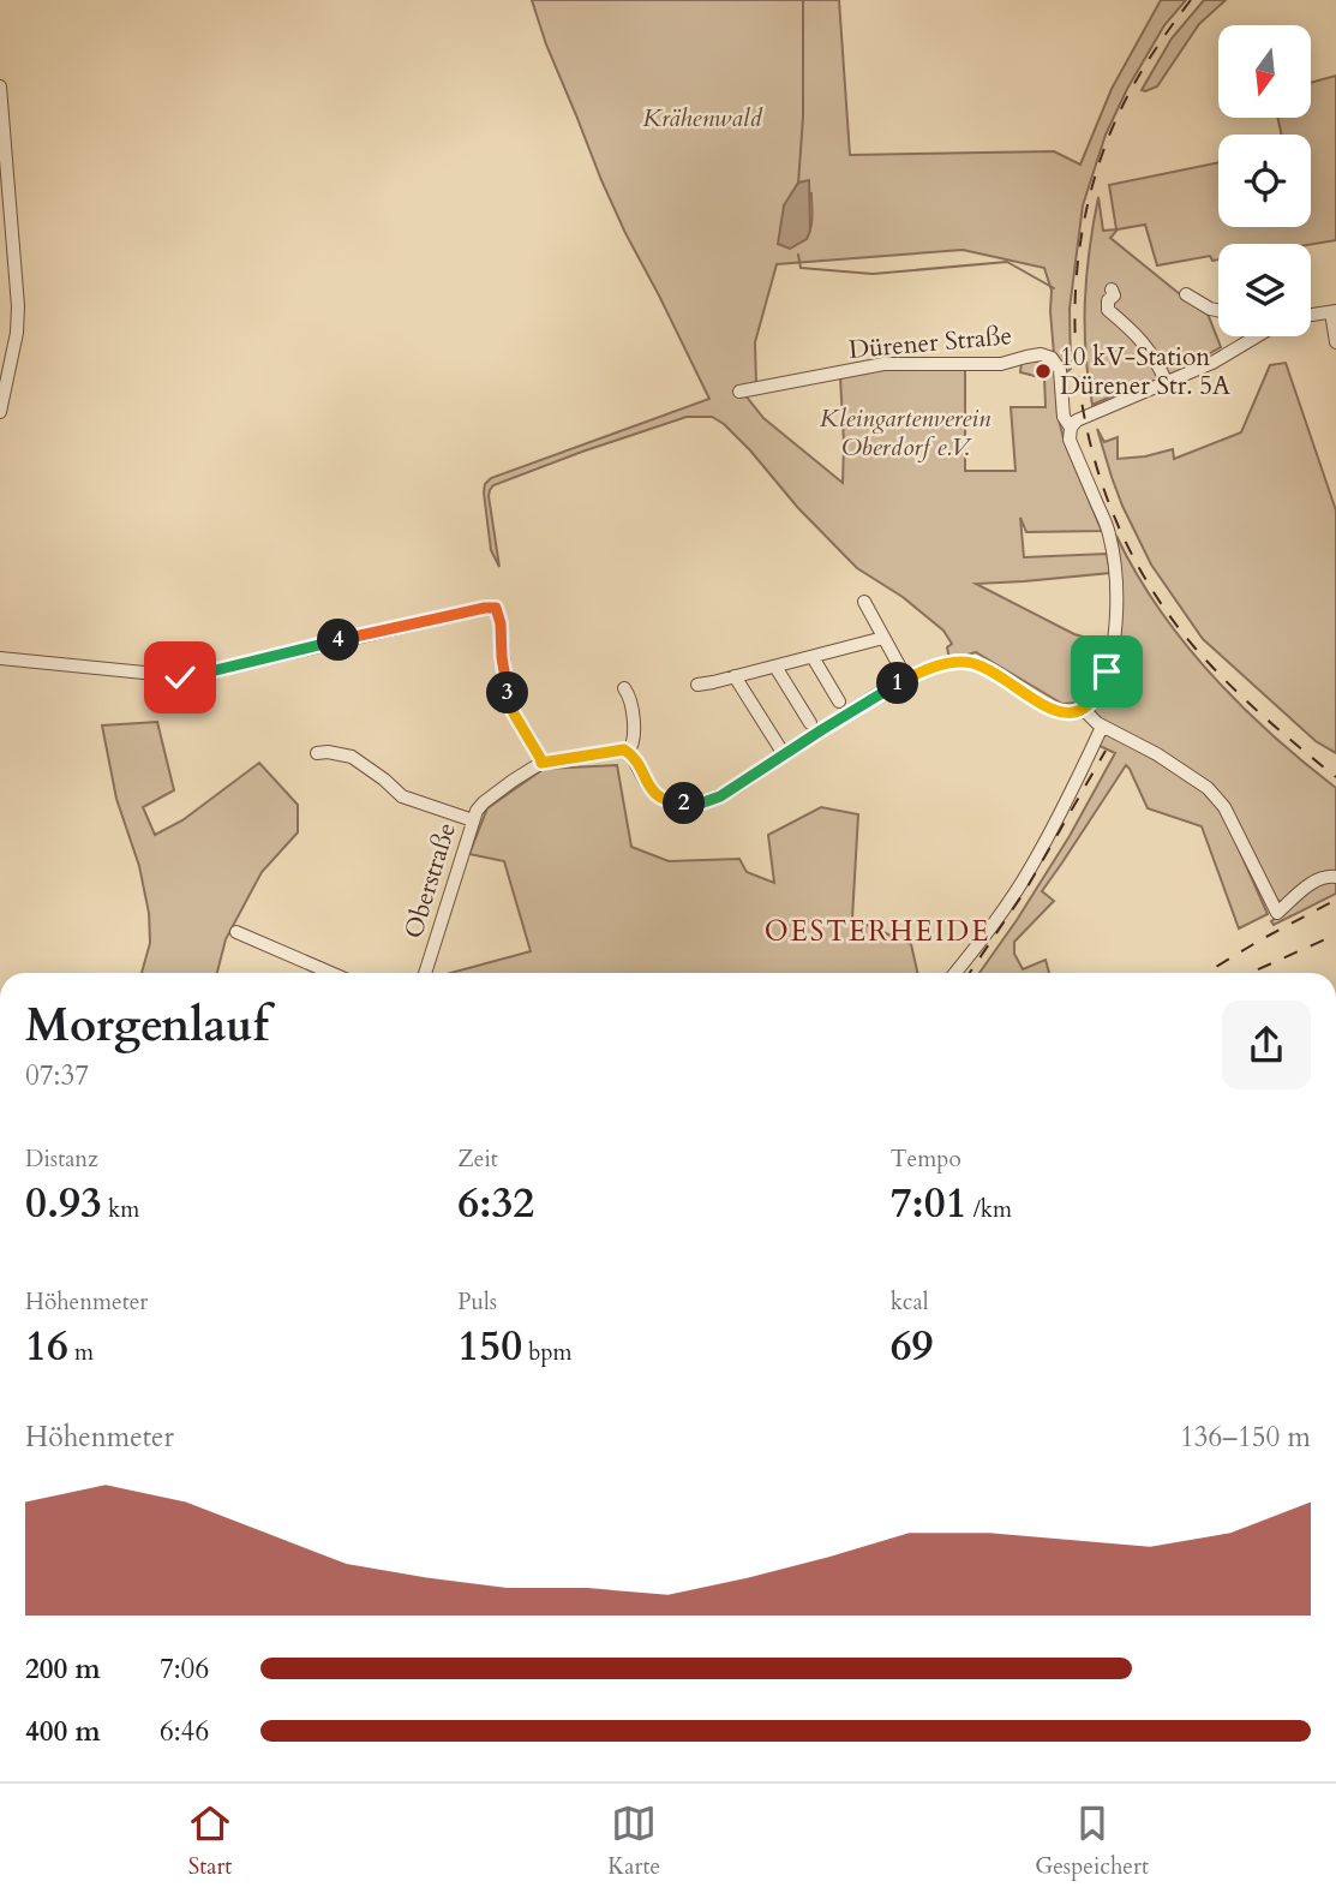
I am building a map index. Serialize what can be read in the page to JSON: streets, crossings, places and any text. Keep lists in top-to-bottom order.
{
  "streets": {
    "street": ["Dürener Straße", "Oberstraße"]
  },
  "districts": ["OESTERHEIDE"],
  "parks": ["Krähenwald", "Kleingartenverein Oberdorf e.V."],
  "places": ["10 kV-Station Dürener Str. 5A"],
  "north": "bottom",
  "page": {
    "pins": [
      "4",
      "1",
      "3",
      "2"
    ],
    "heading": ["Morgenlauf", "07:37"],
    "stats": [
      ["Distanz", "0.93 km"],
      ["Zeit", "6:32"],
      ["Tempo", "7:01 /km"],
      ["Höhenmeter", "16 m"],
      ["Puls", "150 bpm"],
      ["kcal", "69"]
    ],
    "chart": ["Höhenmeter", "136–150 m"],
    "list": [
      {
        "name": "200 m",
        "note": "7:06"
      },
      {
        "name": "400 m",
        "note": "6:46"
      }
    ],
    "tabs": ["Start", "Karte", "Gespeichert"]
  }
}
